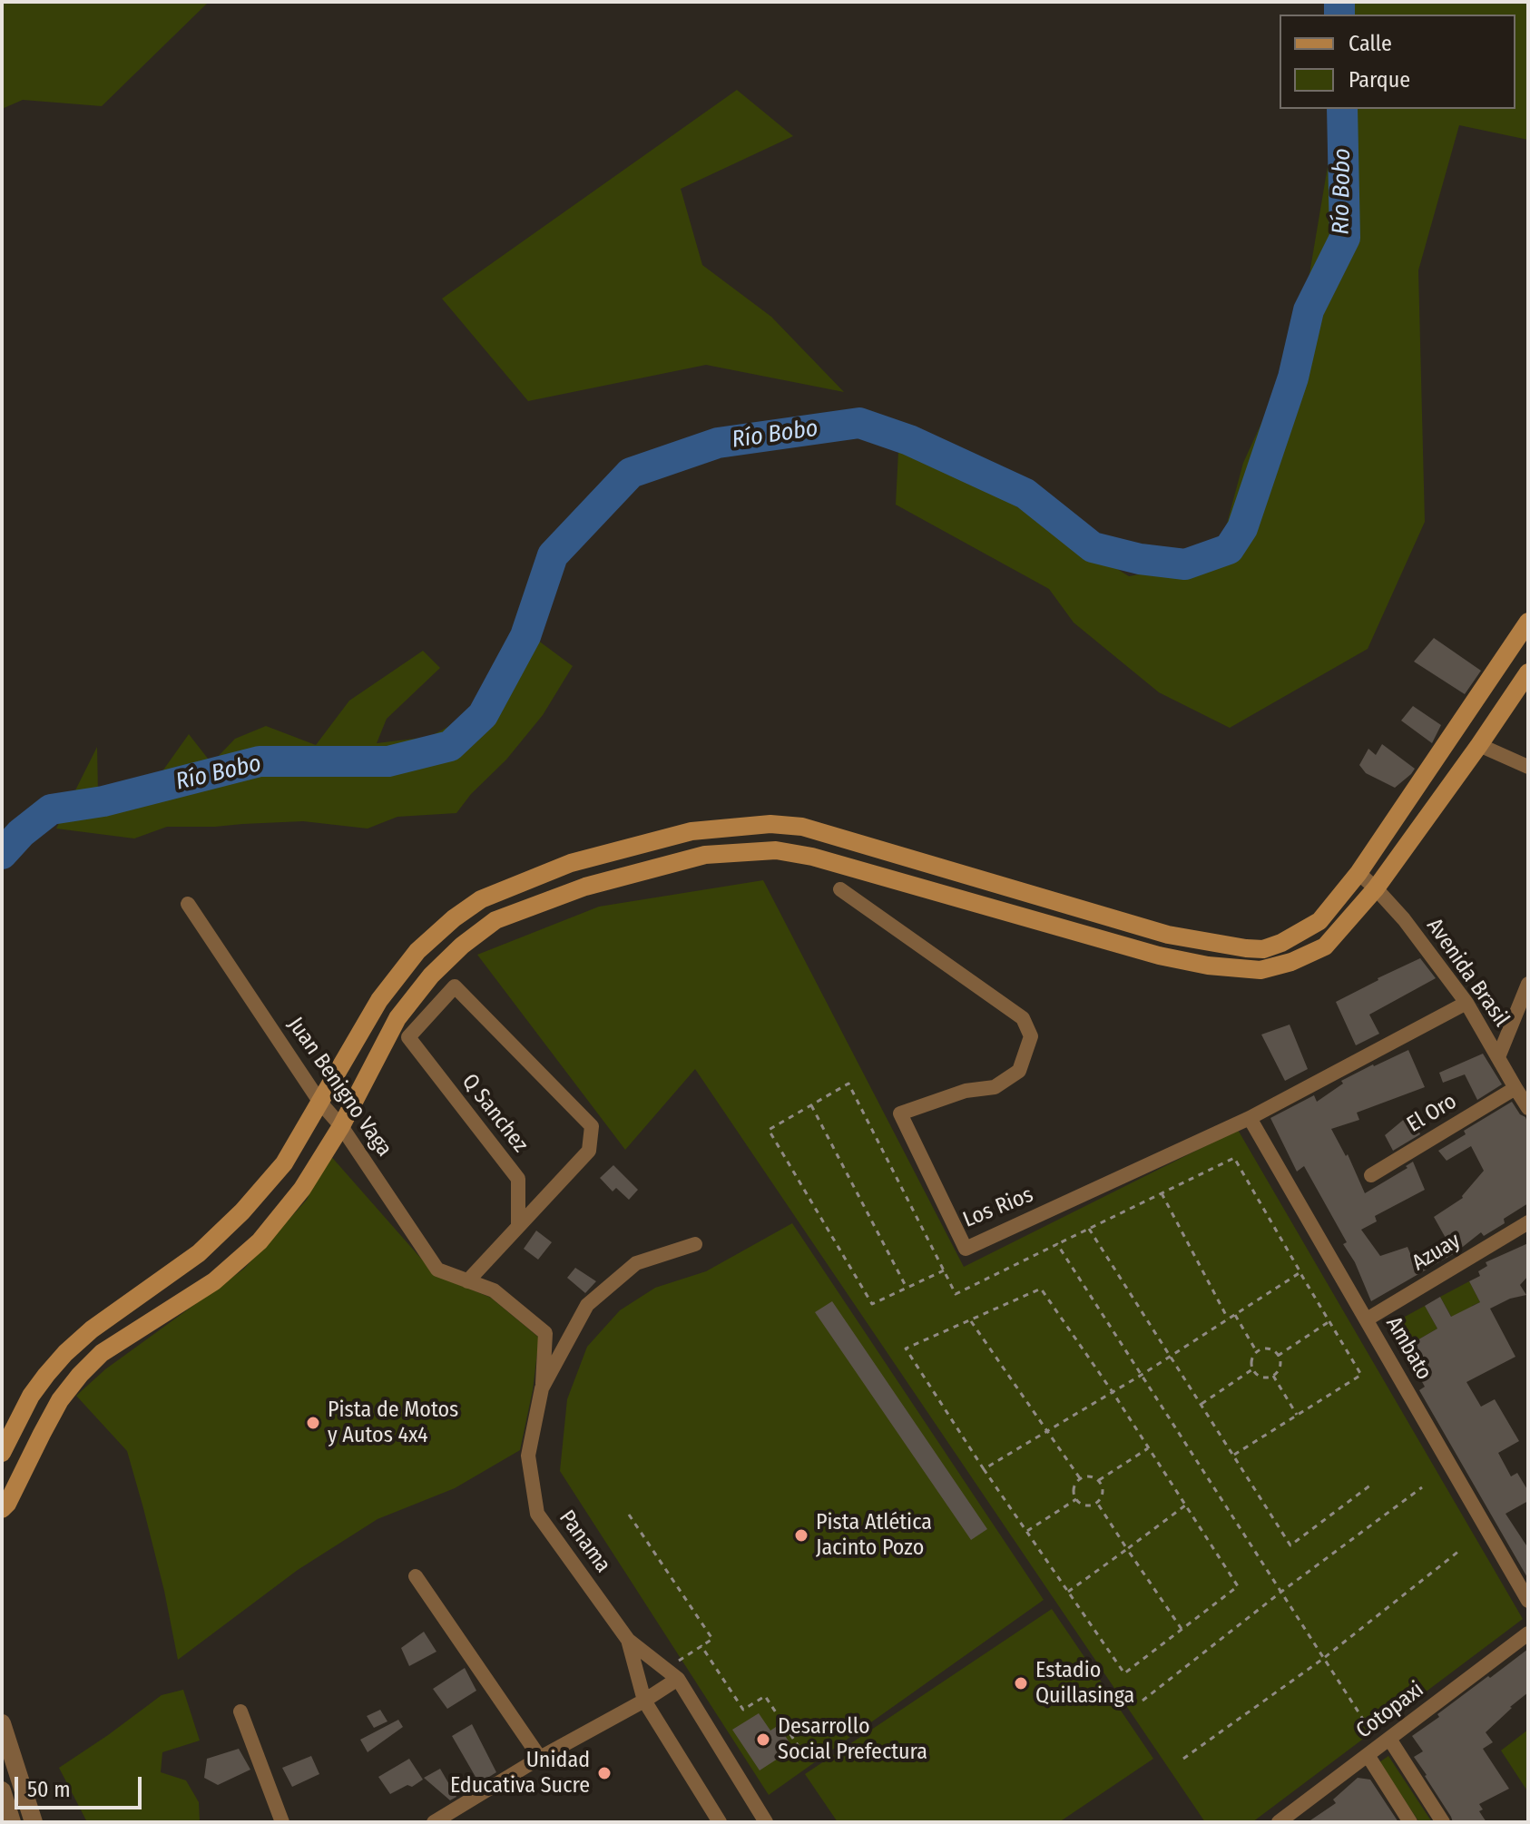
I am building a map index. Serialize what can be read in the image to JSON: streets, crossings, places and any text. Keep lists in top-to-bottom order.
{
  "streets": {
    "street": [
      "Avenida Brasil",
      "Juan Benigno Vaga",
      "Q Sanchez",
      "El Oro",
      "Los Rios",
      "Azuay",
      "Ambato",
      "Panama",
      "Cotopaxi"
    ]
  },
  "crossings": [
    ["Avenida Brasil", "El Oro"],
    ["Avenida Brasil", "Los Rios"],
    ["Los Rios", "Ambato"],
    ["Azuay", "Ambato"]
  ],
  "water": ["Río Bobo"],
  "places": [
    "Pista de Motos y Autos 4x4",
    "Pista Atlética Jacinto Pozo",
    "Estadio Quillasinga",
    "Desarrollo Social Prefectura",
    "Unidad Educativa Sucre"
  ],
  "legend": ["Calle", "Parque"],
  "scale_bar": "50 m"
}
